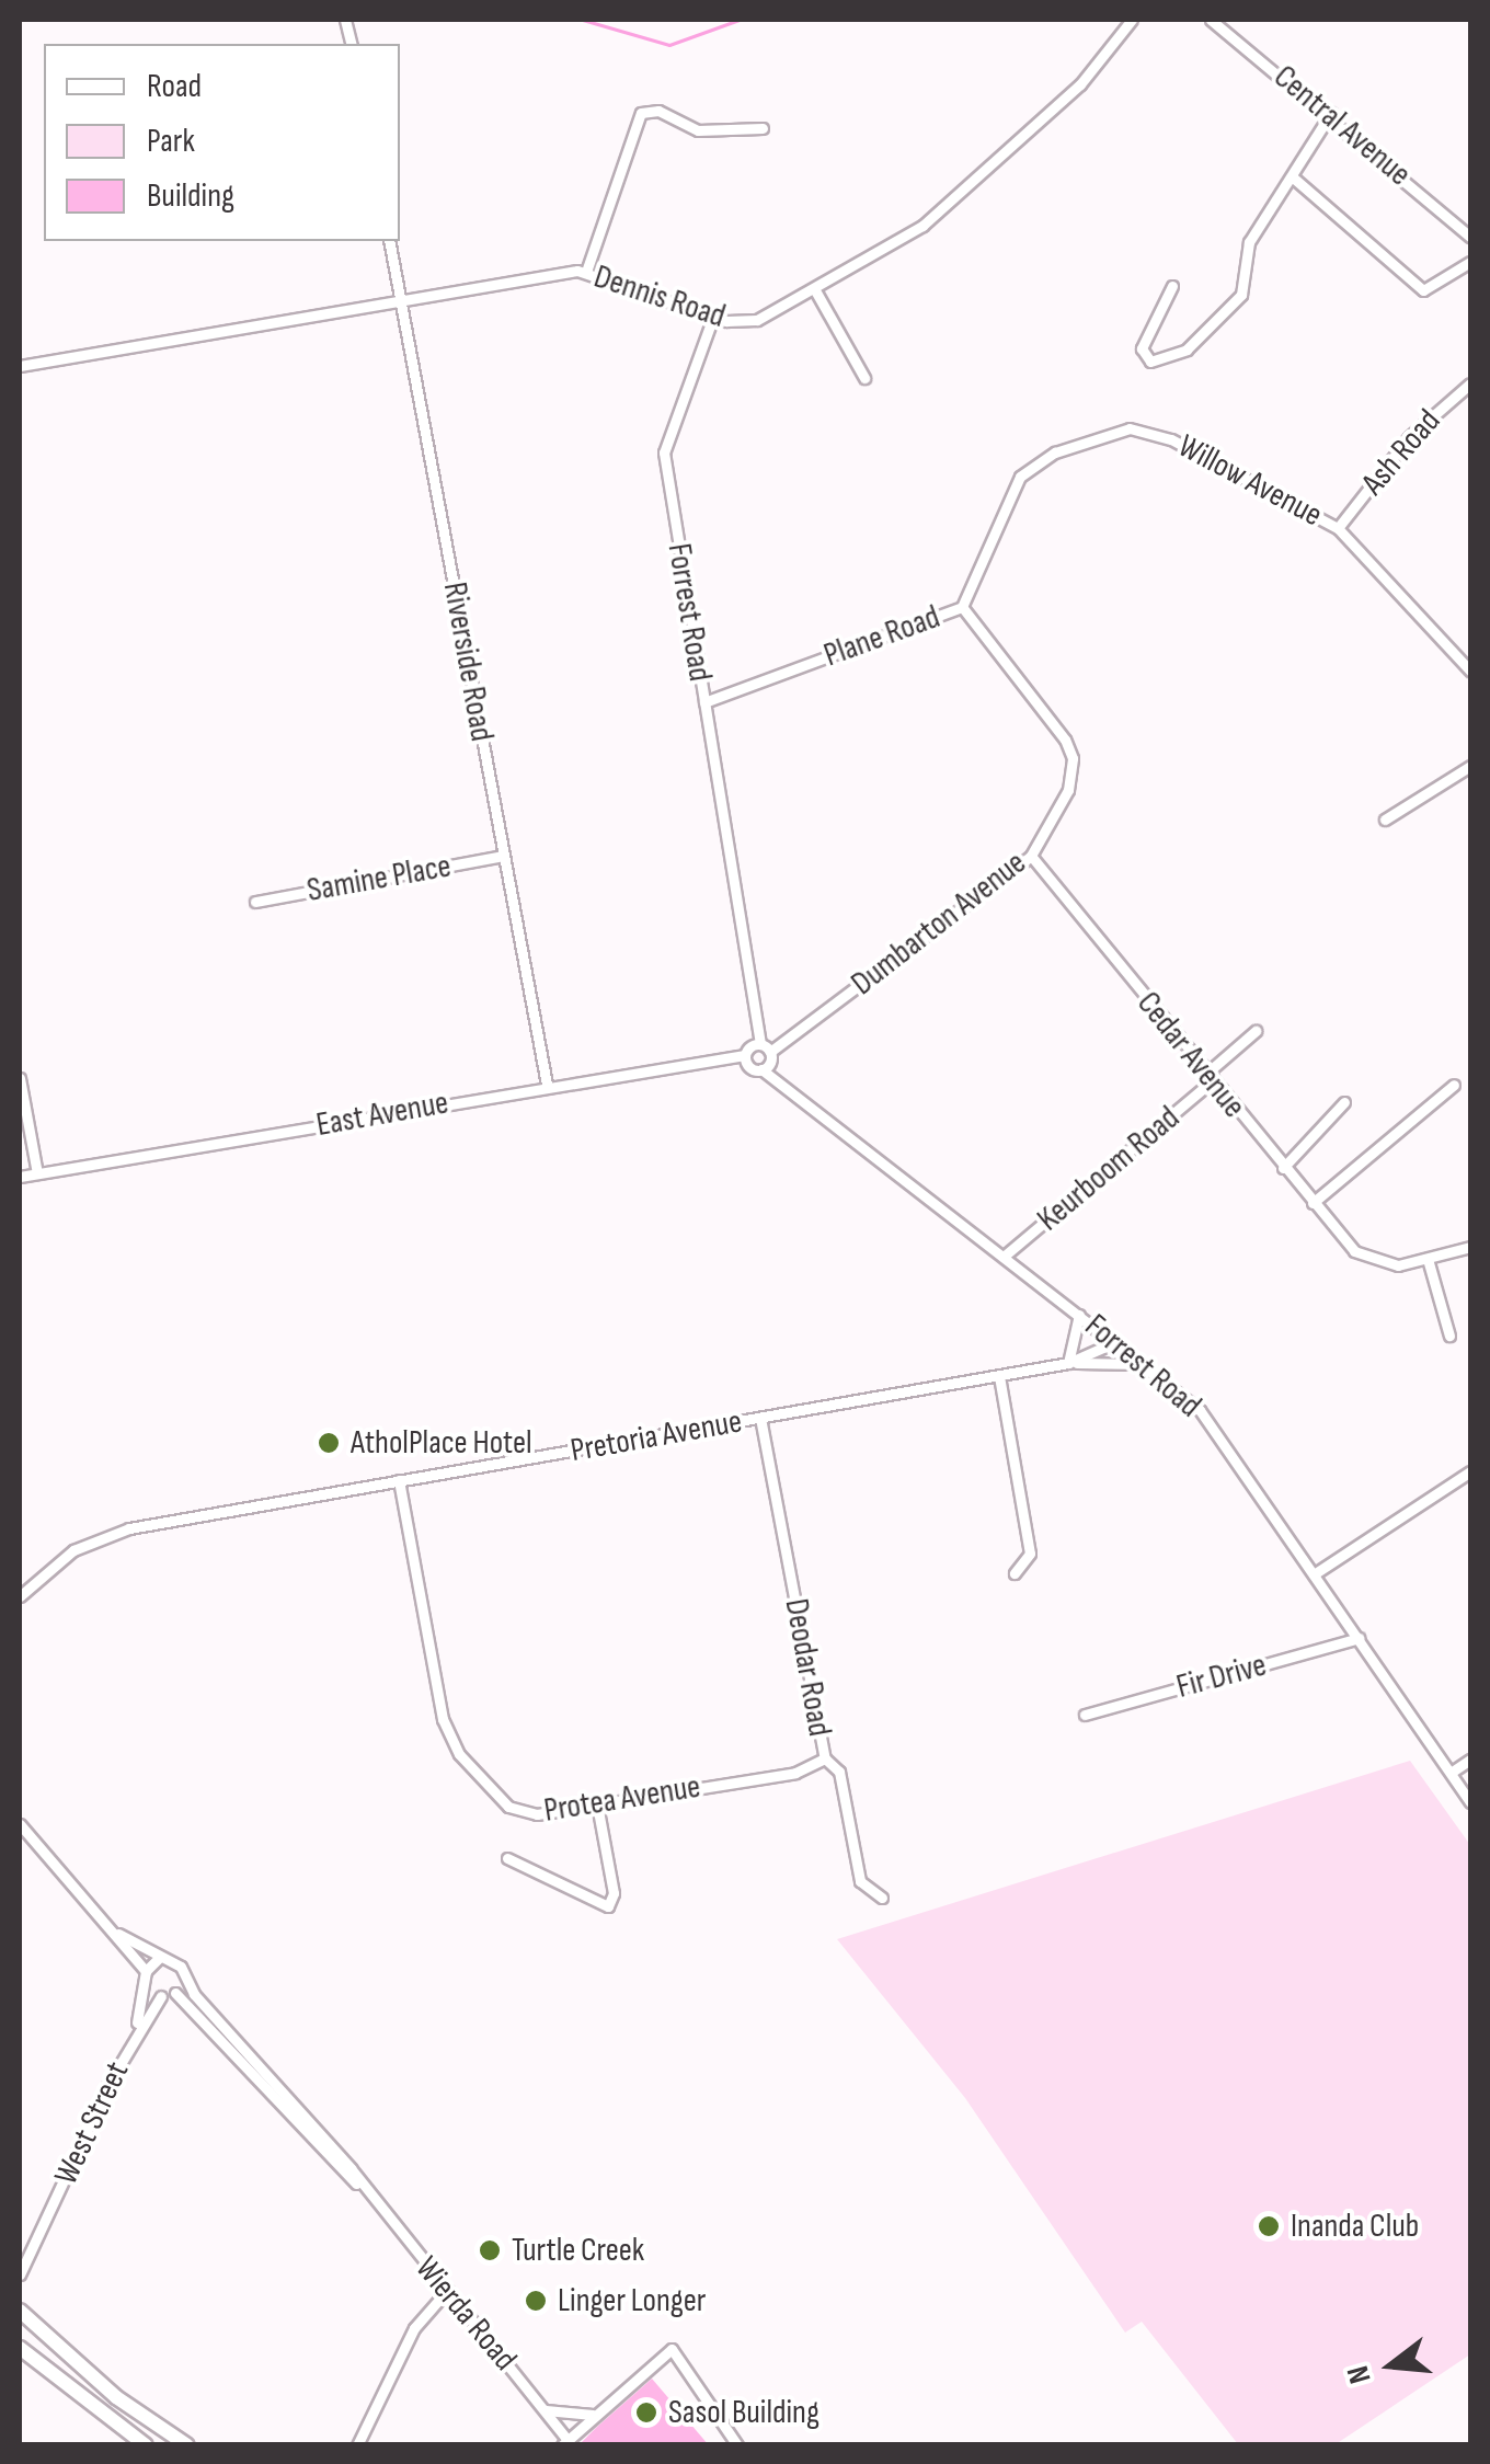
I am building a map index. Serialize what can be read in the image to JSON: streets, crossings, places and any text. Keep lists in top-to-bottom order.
{
  "streets": {
    "street": [
      "Central Avenue",
      "Dennis Road",
      "Ash Road",
      "Willow Avenue",
      "Forrest Road",
      "Plane Road",
      "Riverside Road",
      "Samine Place",
      "Dumbarton Avenue",
      "Cedar Avenue",
      "East Avenue",
      "Keurboom Road",
      "Pretoria Avenue",
      "Deodar Road",
      "Fir Drive",
      "Protea Avenue",
      "West Street",
      "Wierda Road"
    ]
  },
  "crossings": [
    ["Dennis Road", "Forrest Road"],
    ["Dennis Road", "Riverside Road"],
    ["Ash Road", "Willow Avenue"],
    ["Willow Avenue", "Plane Road"],
    ["Forrest Road", "Plane Road"],
    ["Forrest Road", "Dumbarton Avenue"],
    ["Forrest Road", "East Avenue"],
    ["Forrest Road", "Keurboom Road"],
    ["Forrest Road", "Pretoria Avenue"],
    ["Forrest Road", "Fir Drive"],
    ["Plane Road", "Dumbarton Avenue"],
    ["Riverside Road", "Samine Place"],
    ["Riverside Road", "East Avenue"],
    ["Dumbarton Avenue", "Cedar Avenue"],
    ["Dumbarton Avenue", "East Avenue"],
    ["Cedar Avenue", "Keurboom Road"],
    ["Pretoria Avenue", "Deodar Road"],
    ["Pretoria Avenue", "Protea Avenue"],
    ["Deodar Road", "Protea Avenue"],
    ["West Street", "Wierda Road"]
  ],
  "places": [
    "AtholPlace Hotel",
    "Inanda Club",
    "Turtle Creek",
    "Linger Longer",
    "Sasol Building"
  ],
  "legend": ["Road", "Park", "Building"],
  "north": "left"
}
